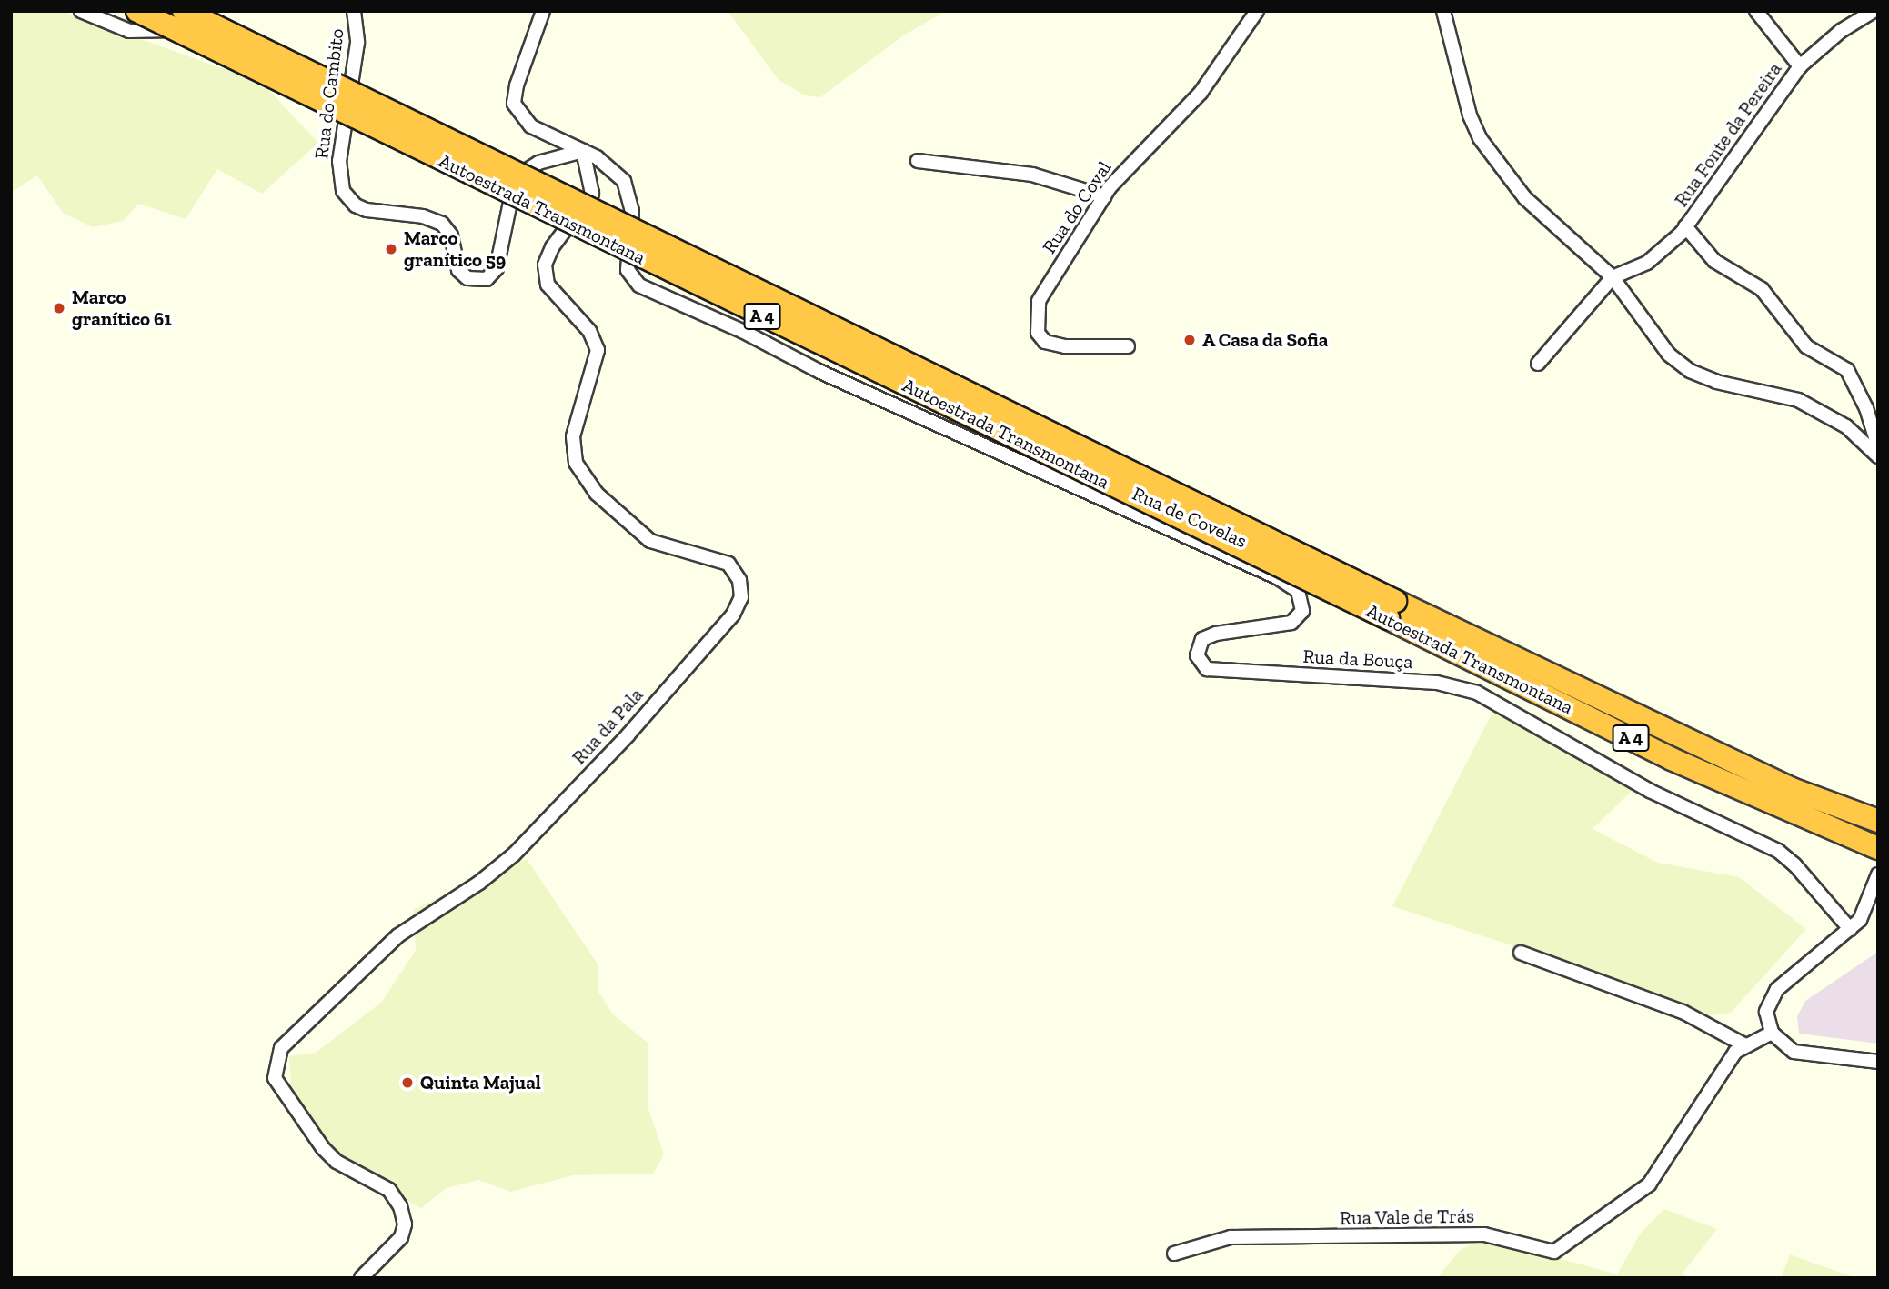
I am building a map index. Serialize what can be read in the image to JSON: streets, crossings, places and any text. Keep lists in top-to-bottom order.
{
  "streets": {
    "highway": ["Autoestrada Transmontana", "A 4"],
    "street": [
      "Rua do Cambito",
      "Rua Fonte da Pereira",
      "Rua do Coval",
      "Rua de Covelas",
      "Rua da Bouça",
      "Rua da Pala",
      "Rua Vale de Trás"
    ]
  },
  "crossings": [
    ["Rua do Cambito", "Rua de Covelas"],
    ["Rua do Cambito", "Rua da Pala"],
    ["Rua de Covelas", "Rua da Bouça"],
    ["Rua de Covelas", "Rua da Pala"]
  ],
  "places": [
    "Marco granítico 59",
    "Marco granítico 61",
    "A Casa da Sofia",
    "Quinta Majual"
  ]
}
